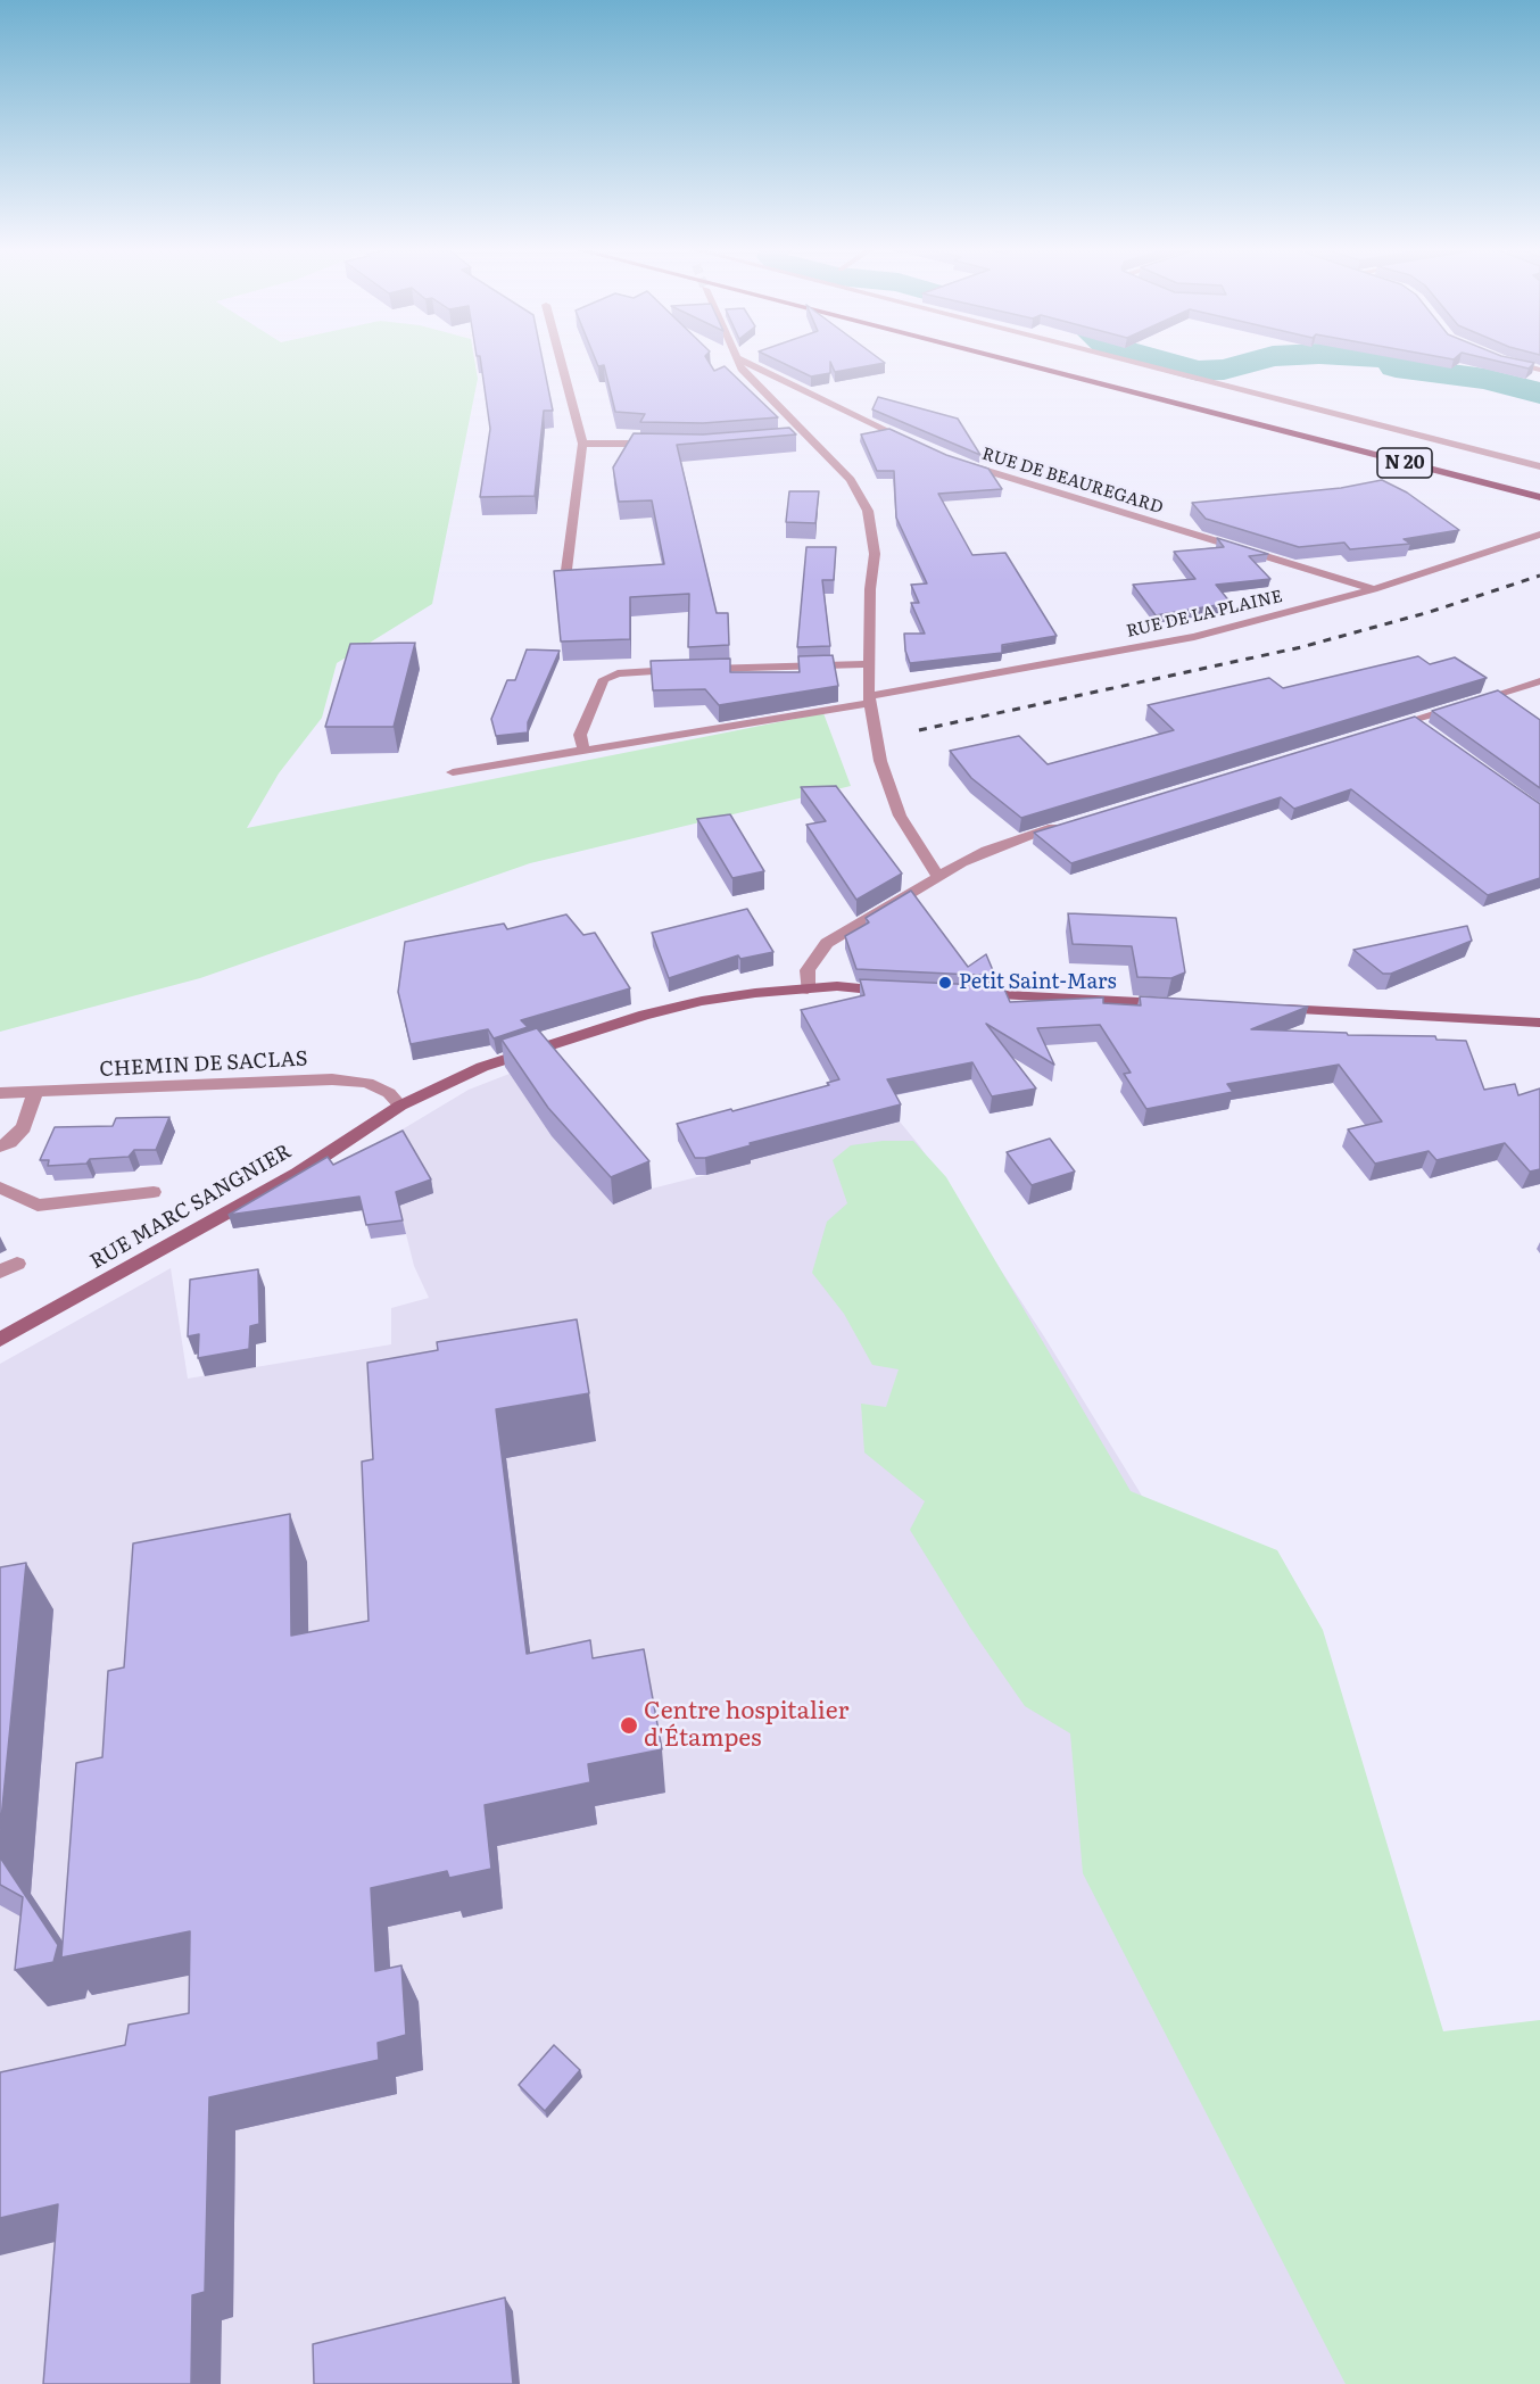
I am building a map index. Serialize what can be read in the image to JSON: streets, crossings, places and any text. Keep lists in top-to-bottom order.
{
  "streets": {
    "main road": ["N 20"],
    "street": [
      "RUE DE BEAUREGARD",
      "RUE DE LA PLAINE",
      "CHEMIN DE SACLAS",
      "RUE MARC SANGNIER"
    ]
  },
  "crossings": [
    ["RUE DE BEAUREGARD", "RUE DE LA PLAINE"],
    ["CHEMIN DE SACLAS", "RUE MARC SANGNIER"]
  ],
  "places": ["Petit Saint-Mars", "Centre hospitalier d'Étampes"]
}
